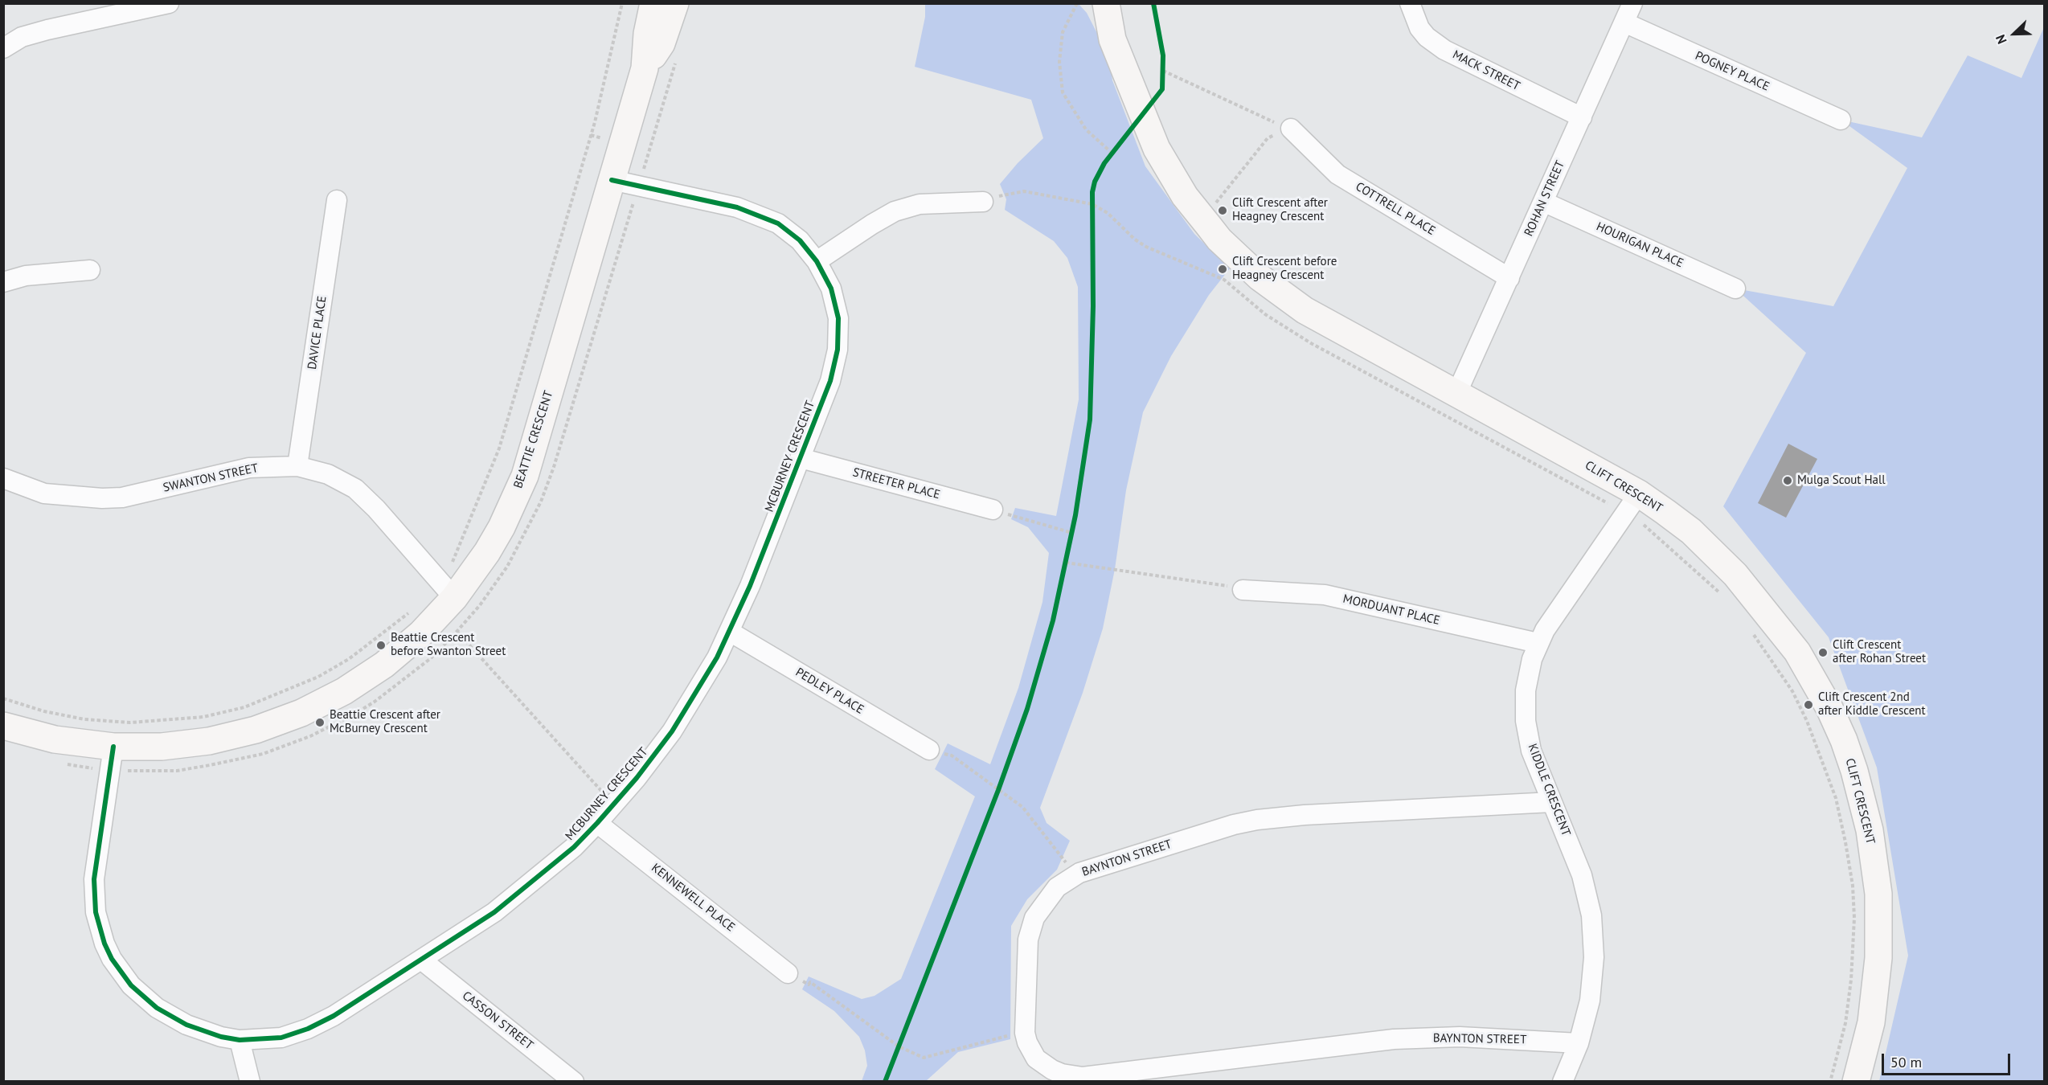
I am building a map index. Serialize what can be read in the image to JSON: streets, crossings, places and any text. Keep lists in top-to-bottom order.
{
  "streets": {
    "street": [
      "MACK STREET",
      "POGNEY PLACE",
      "ROHAN STREET",
      "COTTRELL PLACE",
      "HOURIGAN PLACE",
      "DAVICE PLACE",
      "BEATTIE CRESCENT",
      "MCBURNEY CRESCENT",
      "SWANTON STREET",
      "STREETER PLACE",
      "CLIFT CRESCENT",
      "MORDUANT PLACE",
      "PEDLEY PLACE",
      "KIDDLE CRESCENT",
      "BAYNTON STREET",
      "KENNEWELL PLACE",
      "CASSON STREET"
    ]
  },
  "crossings": [
    ["MACK STREET", "ROHAN STREET"],
    ["POGNEY PLACE", "ROHAN STREET"],
    ["ROHAN STREET", "COTTRELL PLACE"],
    ["ROHAN STREET", "HOURIGAN PLACE"],
    ["ROHAN STREET", "CLIFT CRESCENT"],
    ["DAVICE PLACE", "SWANTON STREET"],
    ["BEATTIE CRESCENT", "MCBURNEY CRESCENT"],
    ["BEATTIE CRESCENT", "SWANTON STREET"],
    ["MCBURNEY CRESCENT", "STREETER PLACE"],
    ["MCBURNEY CRESCENT", "PEDLEY PLACE"],
    ["MCBURNEY CRESCENT", "KENNEWELL PLACE"],
    ["MCBURNEY CRESCENT", "CASSON STREET"],
    ["CLIFT CRESCENT", "KIDDLE CRESCENT"],
    ["MORDUANT PLACE", "KIDDLE CRESCENT"],
    ["KIDDLE CRESCENT", "BAYNTON STREET"]
  ],
  "places": [
    "Clift Crescent after Heagney Crescent",
    "Clift Crescent before Heagney Crescent",
    "Mulga Scout Hall",
    "Beattie Crescent before Swanton Street",
    "Clift Crescent after Rohan Street",
    "Clift Crescent 2nd after Kiddle Crescent",
    "Beattie Crescent after McBurney Crescent"
  ],
  "scale_bar": "50 m",
  "north": "bottom left"
}
